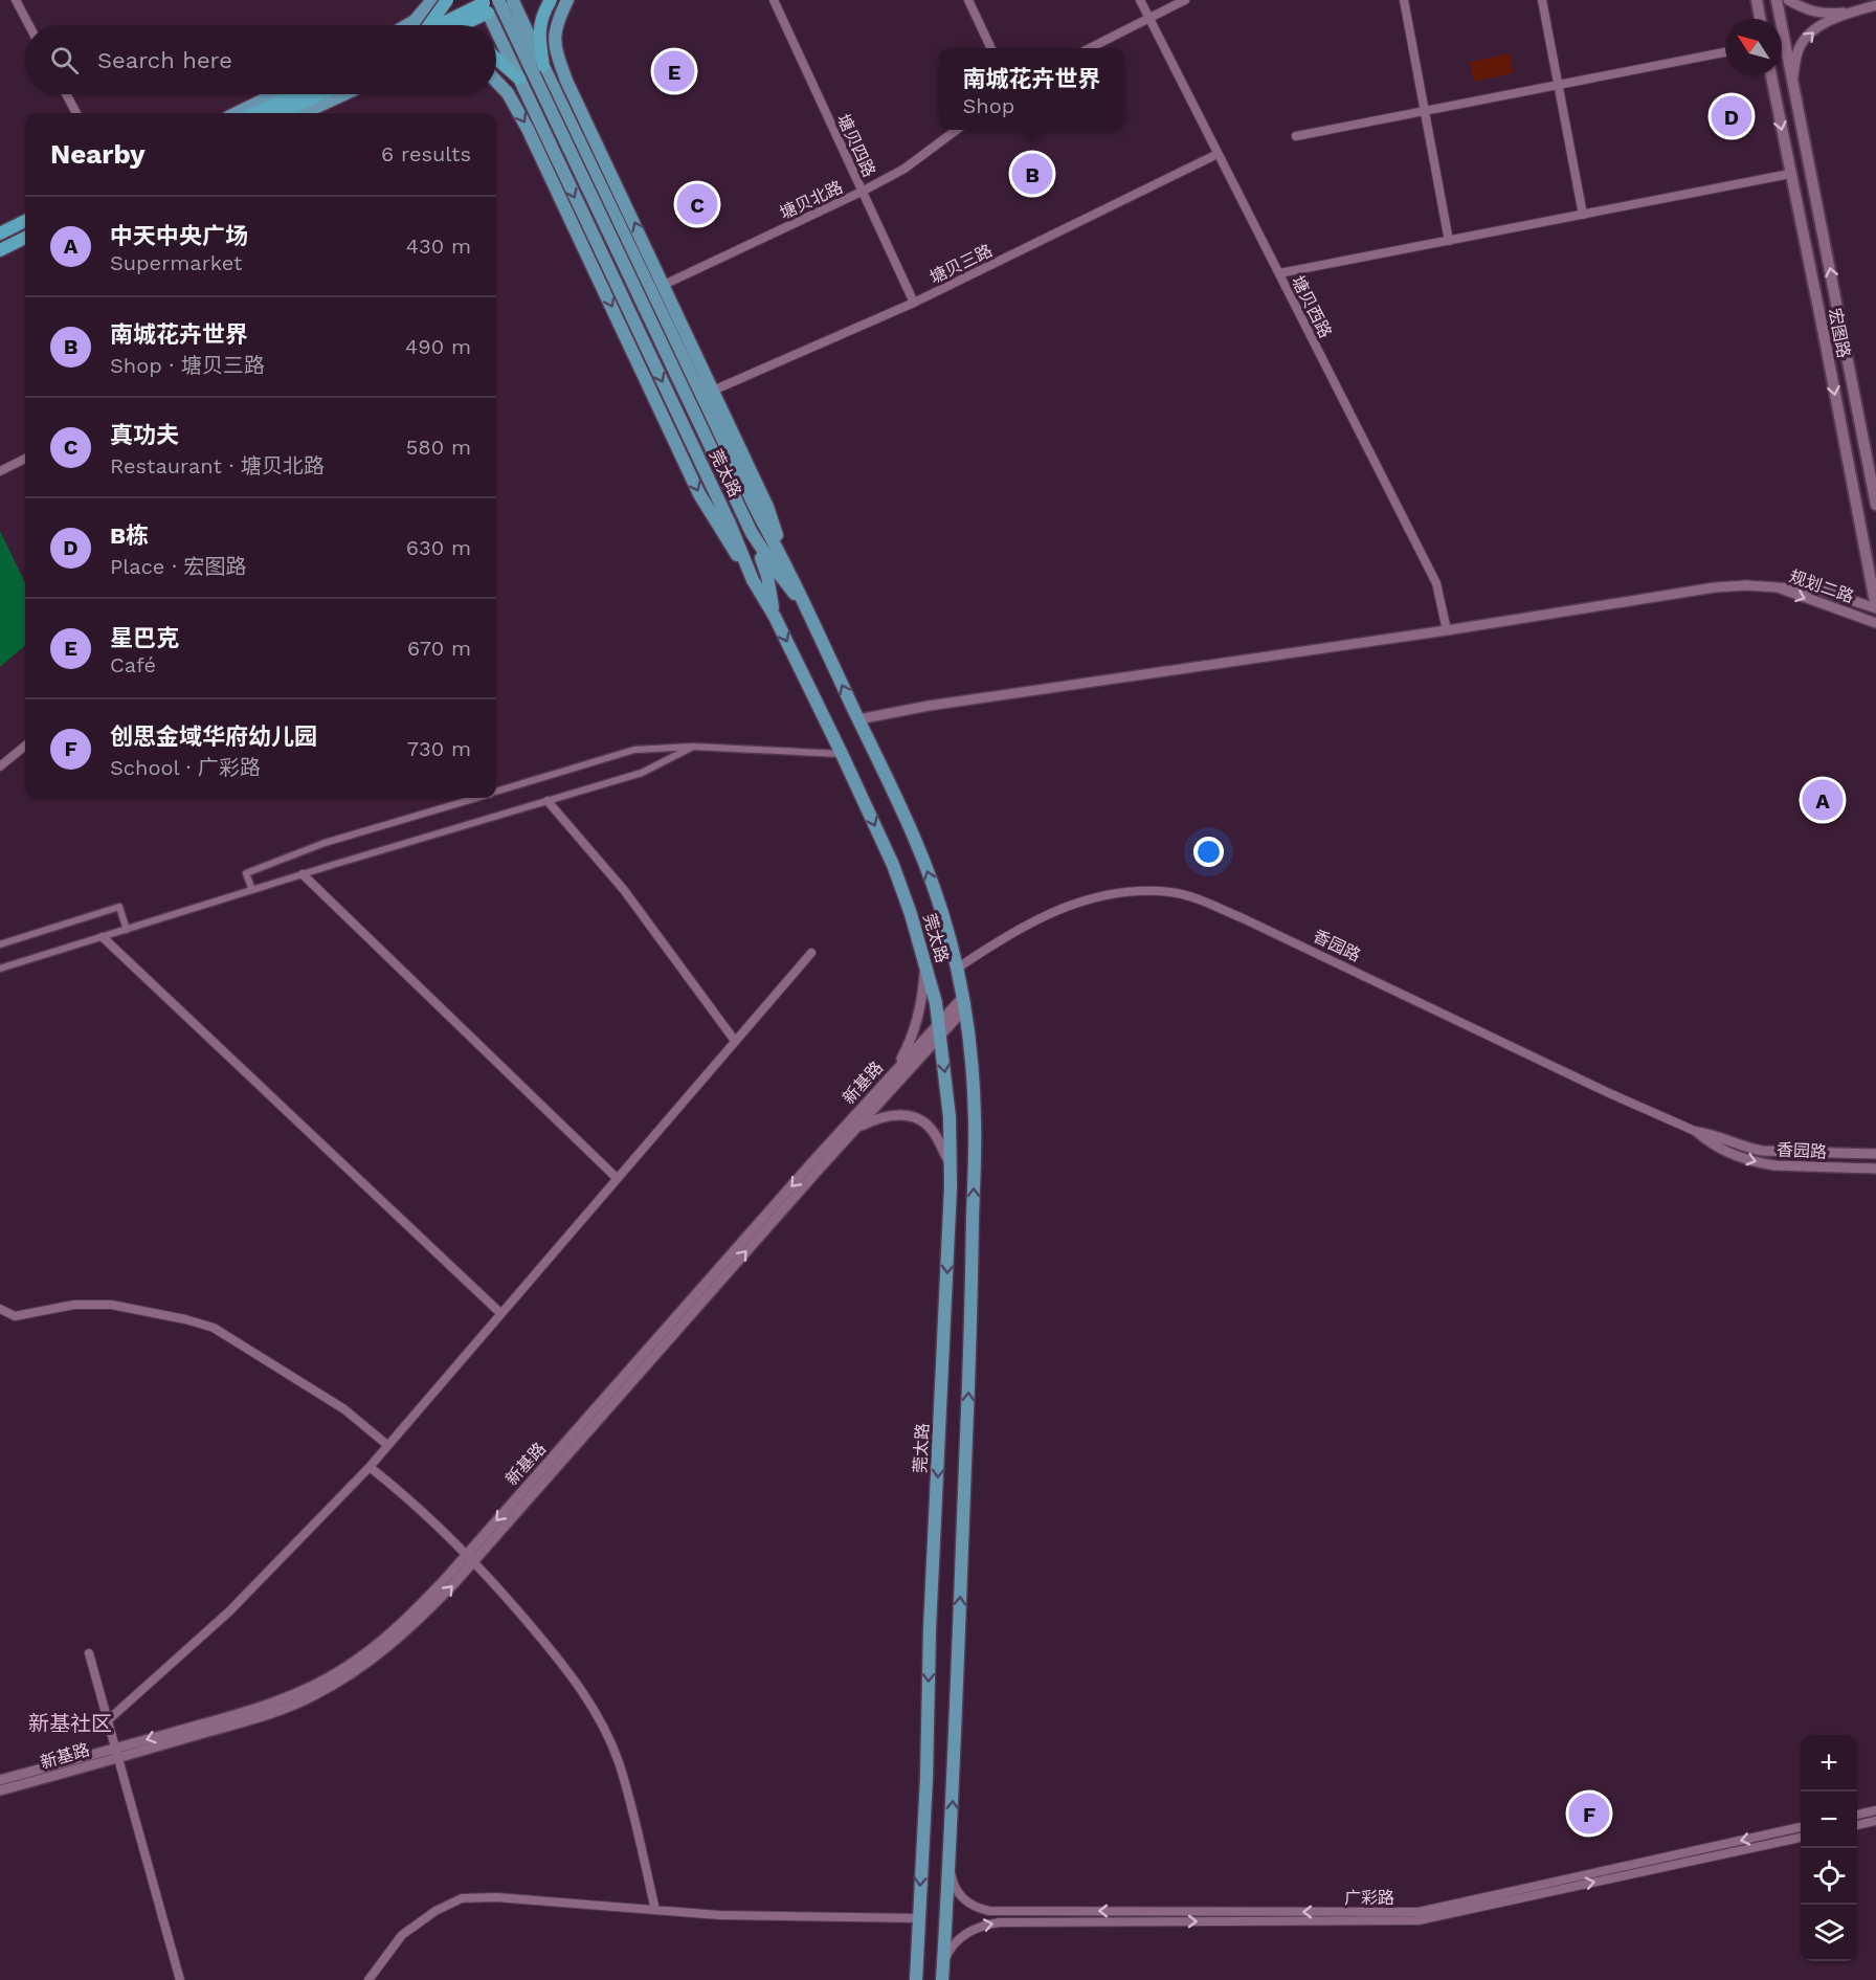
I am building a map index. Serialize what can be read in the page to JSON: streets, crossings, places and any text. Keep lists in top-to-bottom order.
{
  "streets": {
    "main road": ["宏图路", "莞太路"],
    "street": [
      "塘贝四路",
      "塘贝北路",
      "塘贝三路",
      "塘贝西路",
      "规划二路",
      "香园路",
      "新基路",
      "广彩路"
    ]
  },
  "crossings": [
    ["塘贝四路", "塘贝北路"],
    ["塘贝四路", "塘贝三路"],
    ["塘贝三路", "塘贝西路"],
    ["宏图路", "规划二路"],
    ["莞太路", "香园路"],
    ["莞太路", "新基路"],
    ["莞太路", "广彩路"]
  ],
  "districts": ["新基社区"],
  "north": "top left",
  "page": {
    "search": "Search here",
    "popup": ["南城花卉世界", "Shop"],
    "pins": [
      "E",
      "D",
      "B",
      "C",
      "A",
      "F"
    ],
    "heading": ["Nearby", "6 results"],
    "list": [
      {
        "mark": "A",
        "name": "中天中央广场",
        "note": "Supermarket",
        "value": "430 m"
      },
      {
        "mark": "B",
        "name": "南城花卉世界",
        "note": "Shop · 塘贝三路",
        "value": "490 m"
      },
      {
        "mark": "C",
        "name": "真功夫",
        "note": "Restaurant · 塘贝北路",
        "value": "580 m"
      },
      {
        "mark": "D",
        "name": "B栋",
        "note": "Place · 宏图路",
        "value": "630 m"
      },
      {
        "mark": "E",
        "name": "星巴克",
        "note": "Café",
        "value": "670 m"
      },
      {
        "mark": "F",
        "name": "创思金域华府幼儿园",
        "note": "School · 广彩路",
        "value": "730 m"
      }
    ],
    "map_buttons": ["+", "−"]
  }
}
